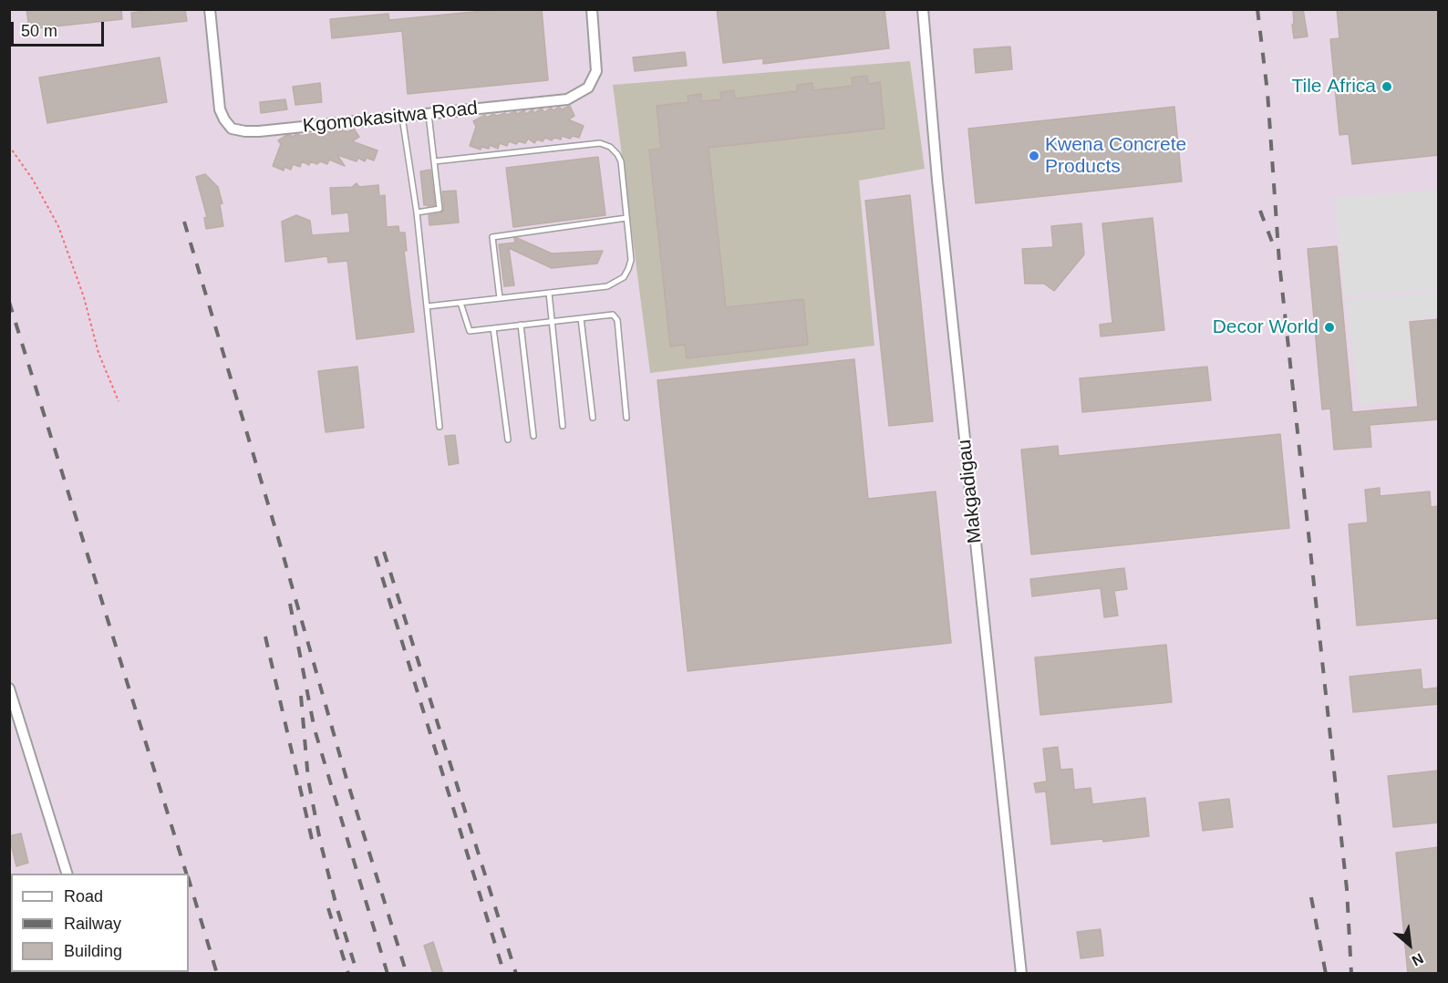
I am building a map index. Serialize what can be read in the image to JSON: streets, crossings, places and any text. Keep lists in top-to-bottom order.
{
  "streets": {
    "street": ["Kgomokasitwa Road", "Makgadigau"]
  },
  "places": ["Tile Africa", "Kwena Concrete Products", "Decor World"],
  "legend": ["Road", "Railway", "Building"],
  "scale_bar": "50 m",
  "north": "bottom right"
}
